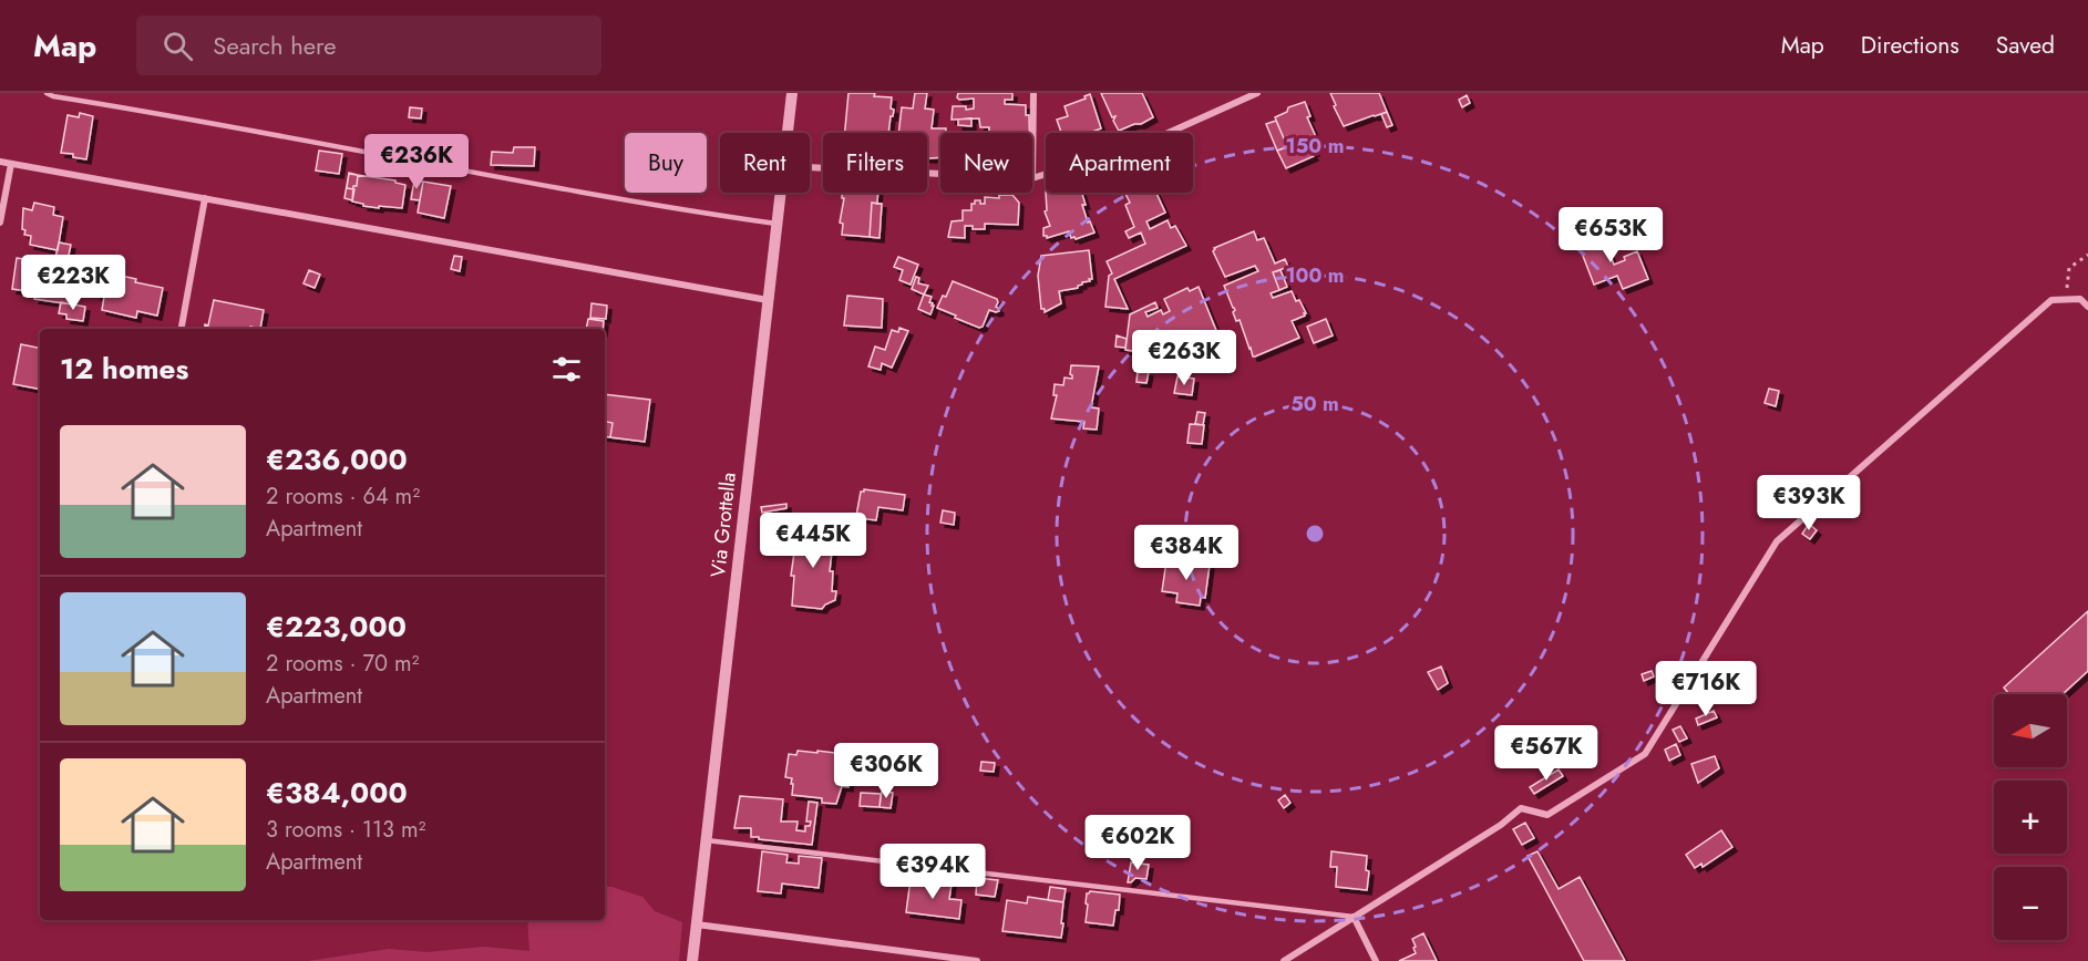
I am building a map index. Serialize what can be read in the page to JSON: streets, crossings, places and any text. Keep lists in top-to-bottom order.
{
  "streets": {
    "street": ["Via Grottella"]
  },
  "north": "left",
  "page": {
    "header": "Map",
    "search": "Search here",
    "nav": ["Map", "Directions", "Saved"],
    "chip": [
      "Buy",
      "Rent",
      "Filters",
      "New",
      "Apartment"
    ],
    "price": [
      "€236K",
      "€653K",
      "€223K",
      "€263K",
      "€393K",
      "€445K",
      "€384K",
      "€716K",
      "€567K",
      "€306K",
      "€602K",
      "€394K"
    ],
    "heading": "12 homes",
    "list": [
      {
        "name": "€236,000",
        "note": "2 rooms · 64 m² · Apartment"
      },
      {
        "name": "€223,000",
        "note": "2 rooms · 70 m² · Apartment"
      },
      {
        "name": "€384,000",
        "note": "3 rooms · 113 m² · Apartment"
      }
    ],
    "map_buttons": ["+", "−"]
  },
  "rings": ["150 m", "100 m", "50 m"]
}
